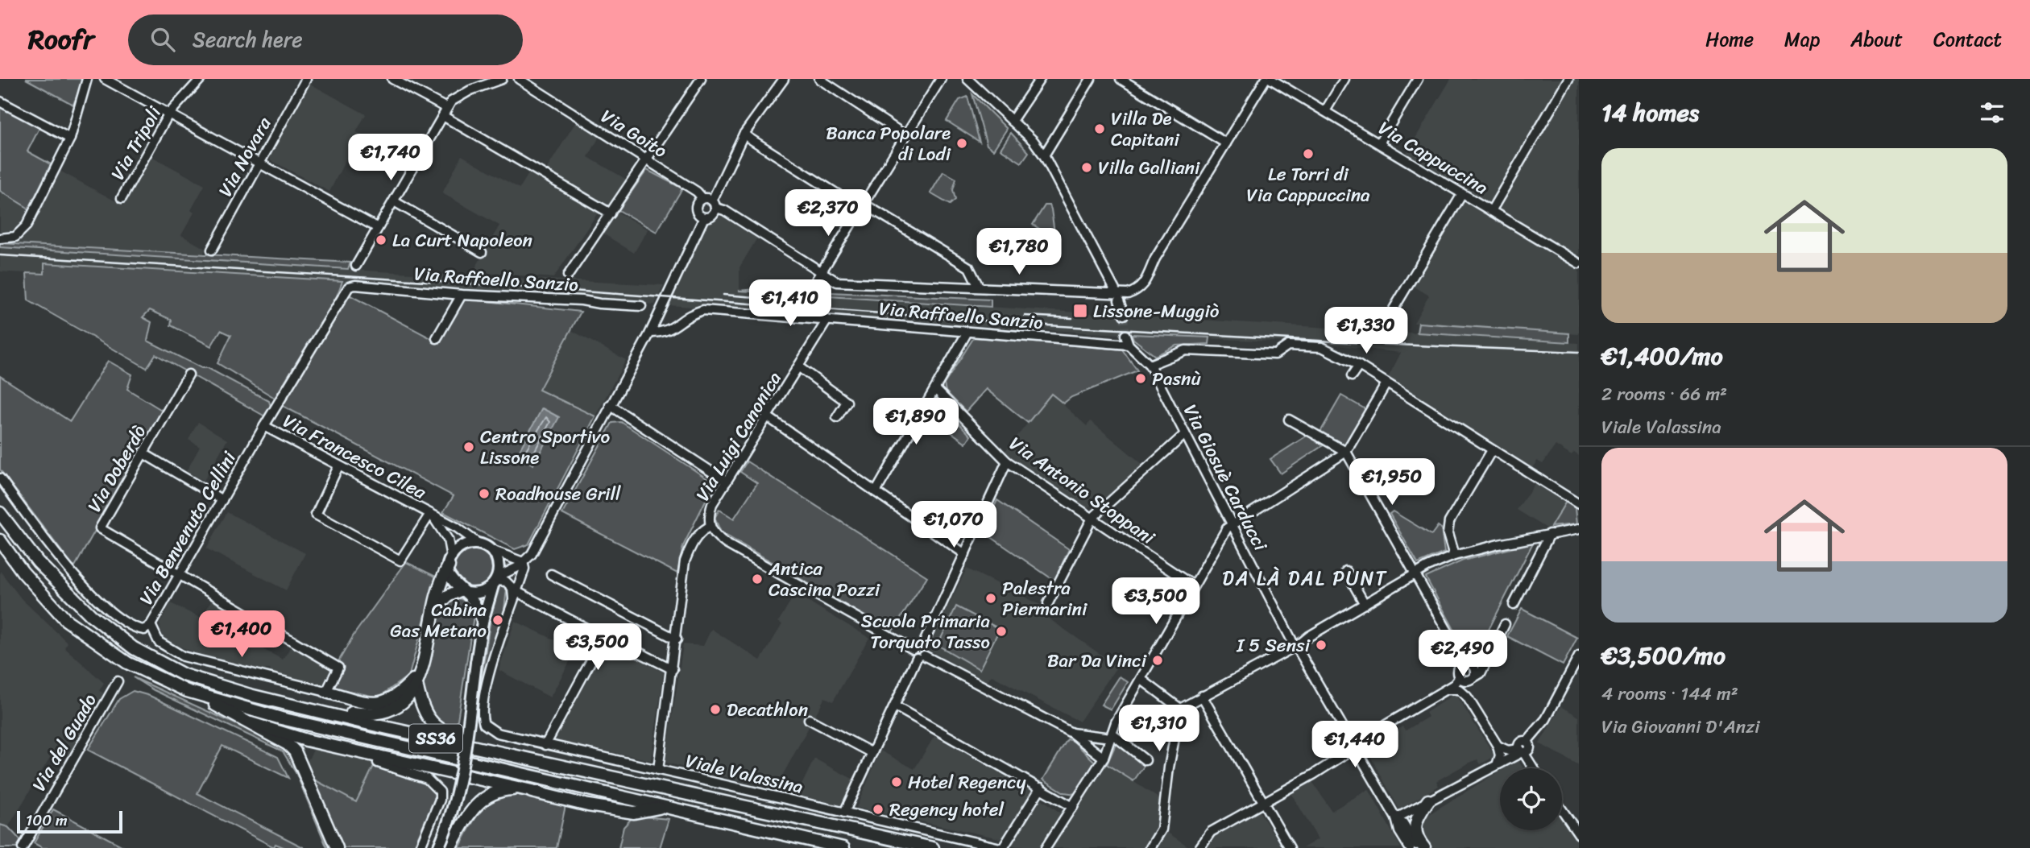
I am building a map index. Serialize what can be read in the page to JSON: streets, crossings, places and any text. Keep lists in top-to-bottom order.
{
  "streets": {
    "highway": ["SS36"],
    "street": [
      "Via Goito",
      "Via Tripoli",
      "Via Novara",
      "Via Cappuccina",
      "Via Raffaello Sanzio",
      "Via Luigi Canonica",
      "Via Francesco Cilea",
      "Via Doberdò",
      "Via Giosuè Carducci",
      "Via Antonio Stoppani",
      "Via Benvenuto Cellini",
      "Via del Guado",
      "Viale Valassina"
    ]
  },
  "crossings": [
    ["Via Raffaello Sanzio", "Via Luigi Canonica"],
    ["Via Raffaello Sanzio", "Via Giosuè Carducci"],
    ["Via Raffaello Sanzio", "Via Benvenuto Cellini"],
    ["Via Luigi Canonica", "Viale Valassina"],
    ["Via Francesco Cilea", "Via Benvenuto Cellini"],
    ["Via Doberdò", "Via Benvenuto Cellini"]
  ],
  "districts": ["DA LÀ DAL PUNT"],
  "places": {
    "other": [
      "Villa De Capitani",
      "Banca Popolare di Lodi",
      "Le Torri di Via Cappuccina",
      "Villa Galliani",
      "La Curt Napoleon",
      "Pasnù",
      "Centro Sportivo Lissone",
      "Roadhouse Grill",
      "Antica Cascina Pozzi",
      "Palestra Piermarini",
      "Cabina Gas Metano",
      "Scuola Primaria Torquato Tasso",
      "I 5 Sensi",
      "Bar Da Vinci",
      "Decathlon",
      "Hotel Regency",
      "Regency hotel"
    ],
    "transit": ["Lissone-Muggiò"]
  },
  "scale_bar": "100 m",
  "page": {
    "header": "Roofr",
    "search": "Search here",
    "nav": [
      "Home",
      "Map",
      "About",
      "Contact"
    ],
    "heading": "14 homes",
    "price": [
      "€1,740",
      "€2,370",
      "€1,780",
      "€1,410",
      "€1,330",
      "€1,890",
      "€1,950",
      "€1,070",
      "€3,500",
      "€1,400",
      "€3,500",
      "€2,490",
      "€1,310",
      "€1,440"
    ],
    "list": [
      {
        "name": "€1,400/mo",
        "note": "2 rooms · 66 m² · Viale Valassina"
      },
      {
        "name": "€3,500/mo",
        "note": "4 rooms · 144 m² · Via Giovanni D'Anzi"
      }
    ],
    "scale": "100 m"
  }
}
